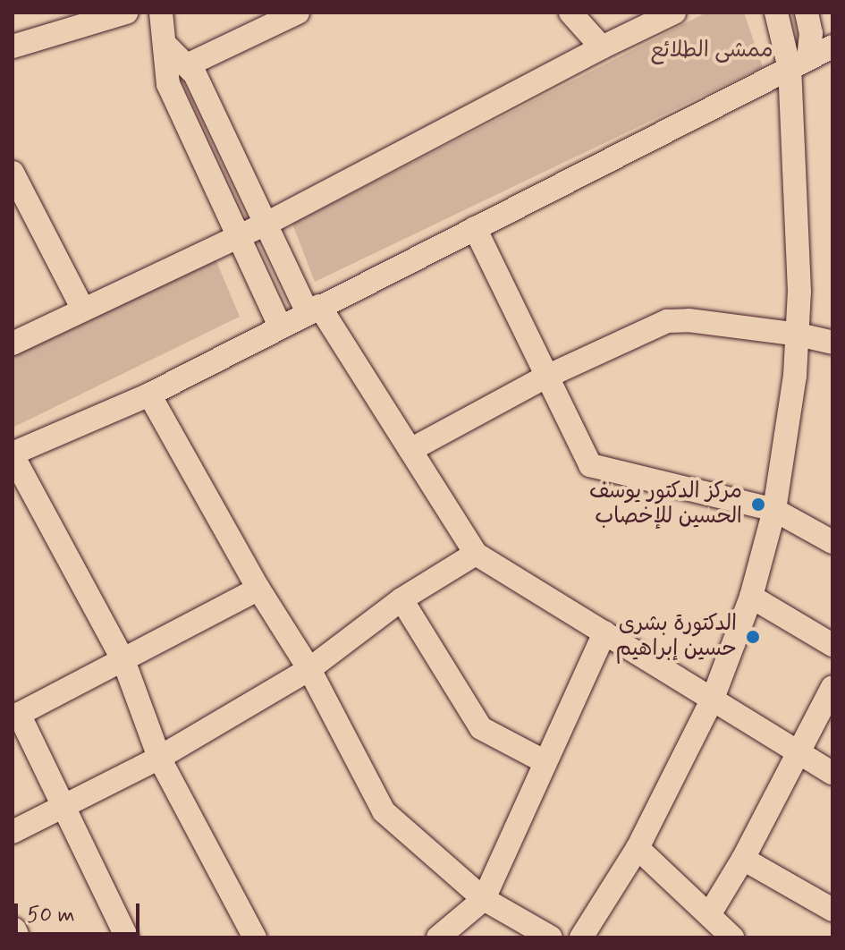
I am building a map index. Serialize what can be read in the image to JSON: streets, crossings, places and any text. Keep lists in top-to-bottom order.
{
  "parks": ["ممشى الطلائع"],
  "places": ["مركز الدكتور يوسف الحسين للإخصاب", "الدكتورة بشرى حسين إبراهيم"],
  "scale_bar": "50 m"
}
